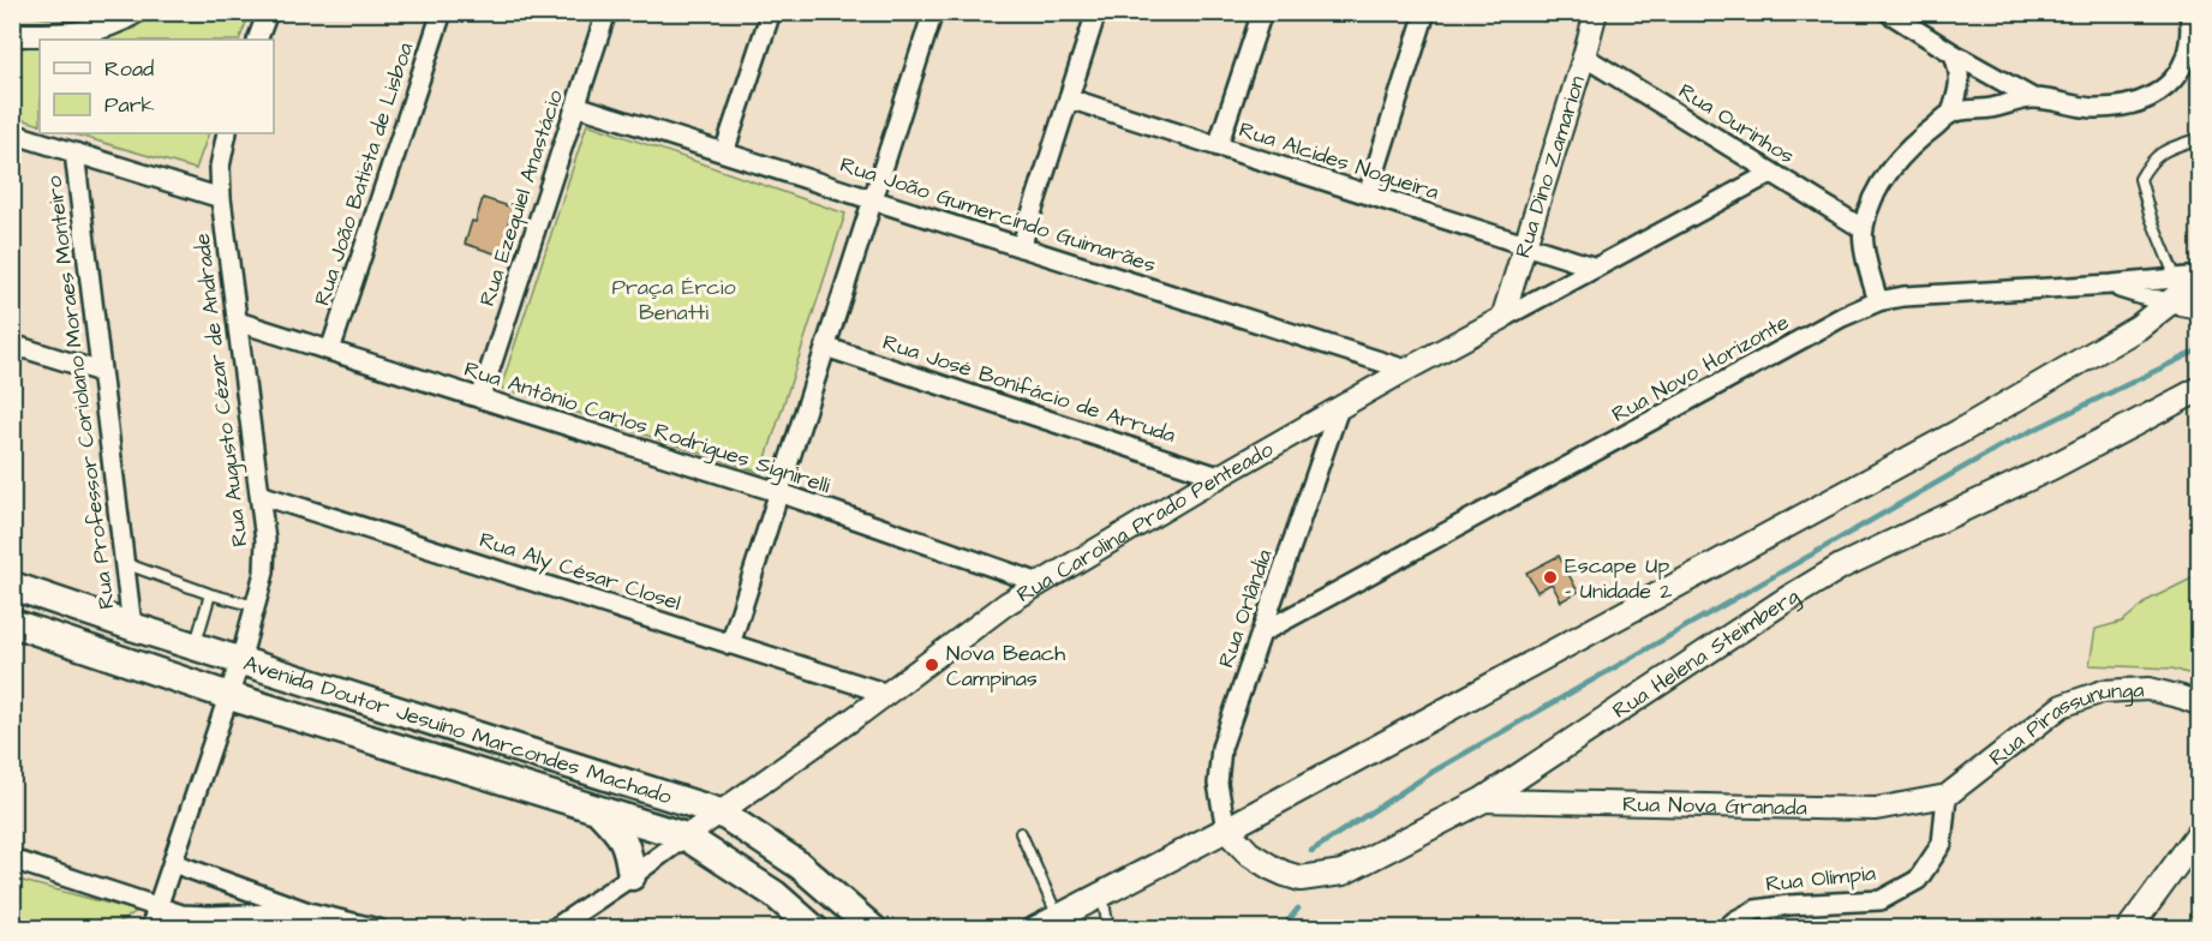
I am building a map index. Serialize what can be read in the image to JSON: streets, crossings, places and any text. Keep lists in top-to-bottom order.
{
  "streets": {
    "main road": ["Rua Helena Steimberg", "Avenida Doutor Jesuíno Marcondes Machado"],
    "street": [
      "Rua Ourinhos",
      "Rua Alcides Nogueira",
      "Rua Dino Zamarion",
      "Rua João Batista de Lisboa",
      "Rua Ezequiel Anastácio",
      "Rua João Gumercindo Guimarães",
      "Rua Novo Horizonte",
      "Rua José Bonifácio de Arruda",
      "Rua Augusto Cézar de Andrade",
      "Rua Professor Coriolano Moraes Monteiro",
      "Rua Antônio Carlos Rodrigues Signirelli",
      "Rua Carolina Prado Penteado",
      "Rua Aly César Closel",
      "Rua Orlândia",
      "Rua Pirassununga",
      "Rua Nova Granada",
      "Rua Olímpia"
    ]
  },
  "crossings": [
    ["Rua Ourinhos", "Rua Dino Zamarion"],
    ["Rua Ourinhos", "Rua Carolina Prado Penteado"],
    ["Rua Alcides Nogueira", "Rua Dino Zamarion"],
    ["Rua Alcides Nogueira", "Rua Carolina Prado Penteado"],
    ["Rua Dino Zamarion", "Rua Carolina Prado Penteado"],
    ["Rua João Batista de Lisboa", "Rua Antônio Carlos Rodrigues Signirelli"],
    ["Rua Ezequiel Anastácio", "Rua João Gumercindo Guimarães"],
    ["Rua Ezequiel Anastácio", "Rua Antônio Carlos Rodrigues Signirelli"],
    ["Rua João Gumercindo Guimarães", "Rua Carolina Prado Penteado"],
    ["Rua Novo Horizonte", "Rua Orlândia"],
    ["Rua José Bonifácio de Arruda", "Rua Carolina Prado Penteado"],
    ["Rua Augusto Cézar de Andrade", "Rua Antônio Carlos Rodrigues Signirelli"],
    ["Rua Augusto Cézar de Andrade", "Rua Aly César Closel"],
    ["Rua Augusto Cézar de Andrade", "Avenida Doutor Jesuíno Marcondes Machado"],
    ["Rua Professor Coriolano Moraes Monteiro", "Avenida Doutor Jesuíno Marcondes Machado"],
    ["Rua Antônio Carlos Rodrigues Signirelli", "Rua Carolina Prado Penteado"],
    ["Rua Carolina Prado Penteado", "Rua Aly César Closel"],
    ["Rua Carolina Prado Penteado", "Rua Orlândia"],
    ["Rua Carolina Prado Penteado", "Avenida Doutor Jesuíno Marcondes Machado"],
    ["Rua Orlândia", "Rua Helena Steimberg"],
    ["Rua Helena Steimberg", "Rua Nova Granada"],
    ["Rua Pirassununga", "Rua Nova Granada"],
    ["Rua Pirassununga", "Rua Olímpia"],
    ["Rua Nova Granada", "Rua Olímpia"]
  ],
  "parks": ["Praça Ércio Benatti"],
  "places": ["Escape Up - Unidade 2", "Nova Beach Campinas"],
  "legend": ["Road", "Park"]
}
